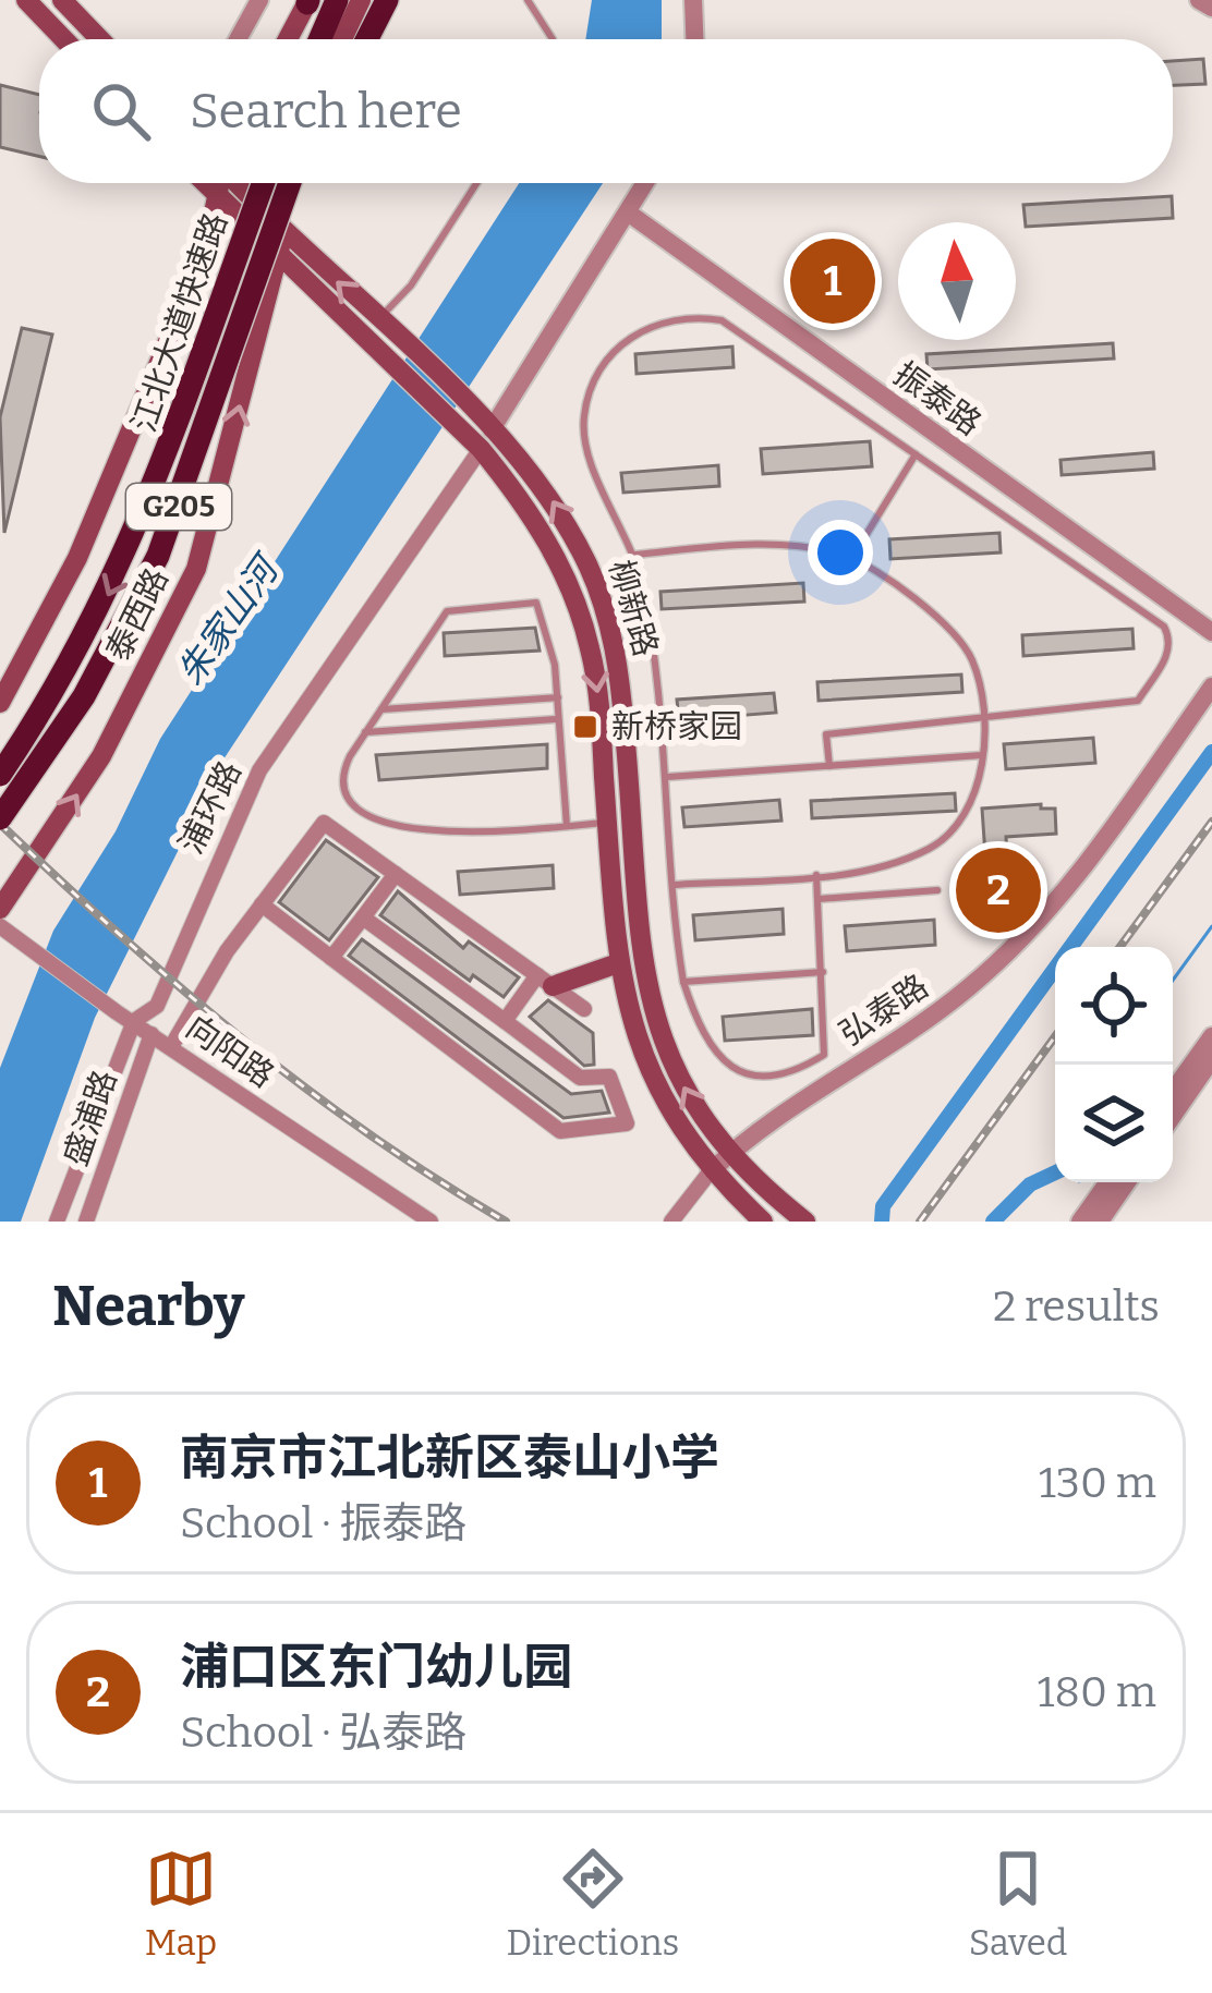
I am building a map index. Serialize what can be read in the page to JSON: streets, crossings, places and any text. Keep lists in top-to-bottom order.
{
  "streets": {
    "highway": ["江北大道快速路", "G205"],
    "main road": ["柳新路", "泰西路"],
    "street": [
      "振泰路",
      "浦环路",
      "弘泰路",
      "向阳路",
      "盛浦路"
    ]
  },
  "crossings": [
    ["柳新路", "泰西路"],
    ["柳新路", "浦环路"],
    ["柳新路", "弘泰路"],
    ["浦环路", "向阳路"],
    ["向阳路", "盛浦路"]
  ],
  "water": ["朱家山河"],
  "places": {
    "transit": ["新桥家园"]
  },
  "north": "top",
  "page": {
    "search": "Search here",
    "pins": ["1", "2"],
    "heading": ["Nearby", "2 results"],
    "list": [
      {
        "mark": "1",
        "name": "南京市江北新区泰山小学",
        "note": "School · 振泰路",
        "value": "130 m"
      },
      {
        "mark": "2",
        "name": "浦口区东门幼儿园",
        "note": "School · 弘泰路",
        "value": "180 m"
      }
    ],
    "nav": ["Map", "Directions", "Saved"]
  }
}
